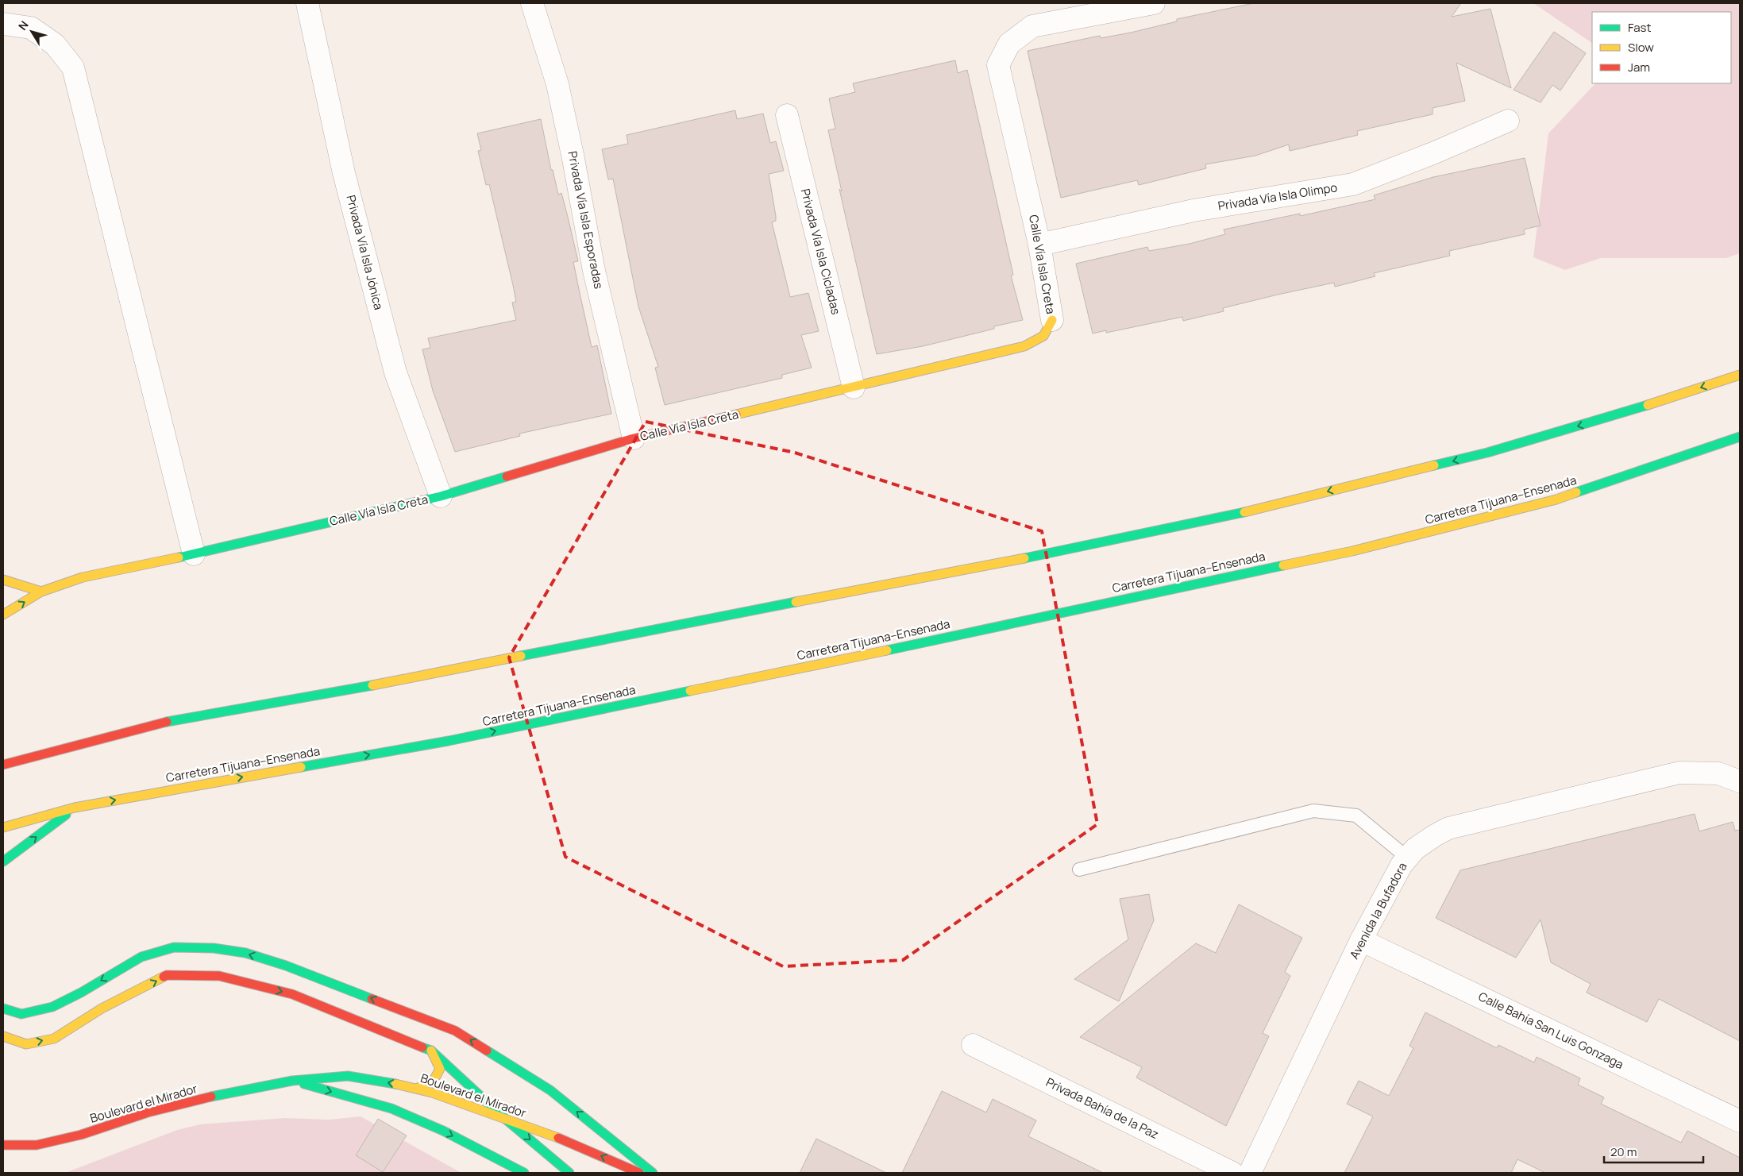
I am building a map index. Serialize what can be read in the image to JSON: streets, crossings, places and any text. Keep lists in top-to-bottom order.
{
  "streets": {
    "main road": ["Calle Vía Isla Creta", "Carretera Tijuana–Ensenada", "Boulevard el Mirador"],
    "street": [
      "Privada Vía Isla Olimpo",
      "Privada Vía Isla Esporadas",
      "Privada Vía Isla Cicladas",
      "Privada Vía Isla Jónica",
      "Avenida la Bufadora",
      "Calle Bahía San Luis Gonzaga",
      "Privada Bahía de la Paz"
    ]
  },
  "crossings": [
    ["Privada Vía Isla Olimpo", "Calle Vía Isla Creta"],
    ["Privada Vía Isla Esporadas", "Calle Vía Isla Creta"],
    ["Privada Vía Isla Cicladas", "Calle Vía Isla Creta"],
    ["Privada Vía Isla Jónica", "Calle Vía Isla Creta"],
    ["Avenida la Bufadora", "Calle Bahía San Luis Gonzaga"]
  ],
  "legend": ["Fast", "Slow", "Jam"],
  "scale_bar": "20 m",
  "north": "top left"
}
